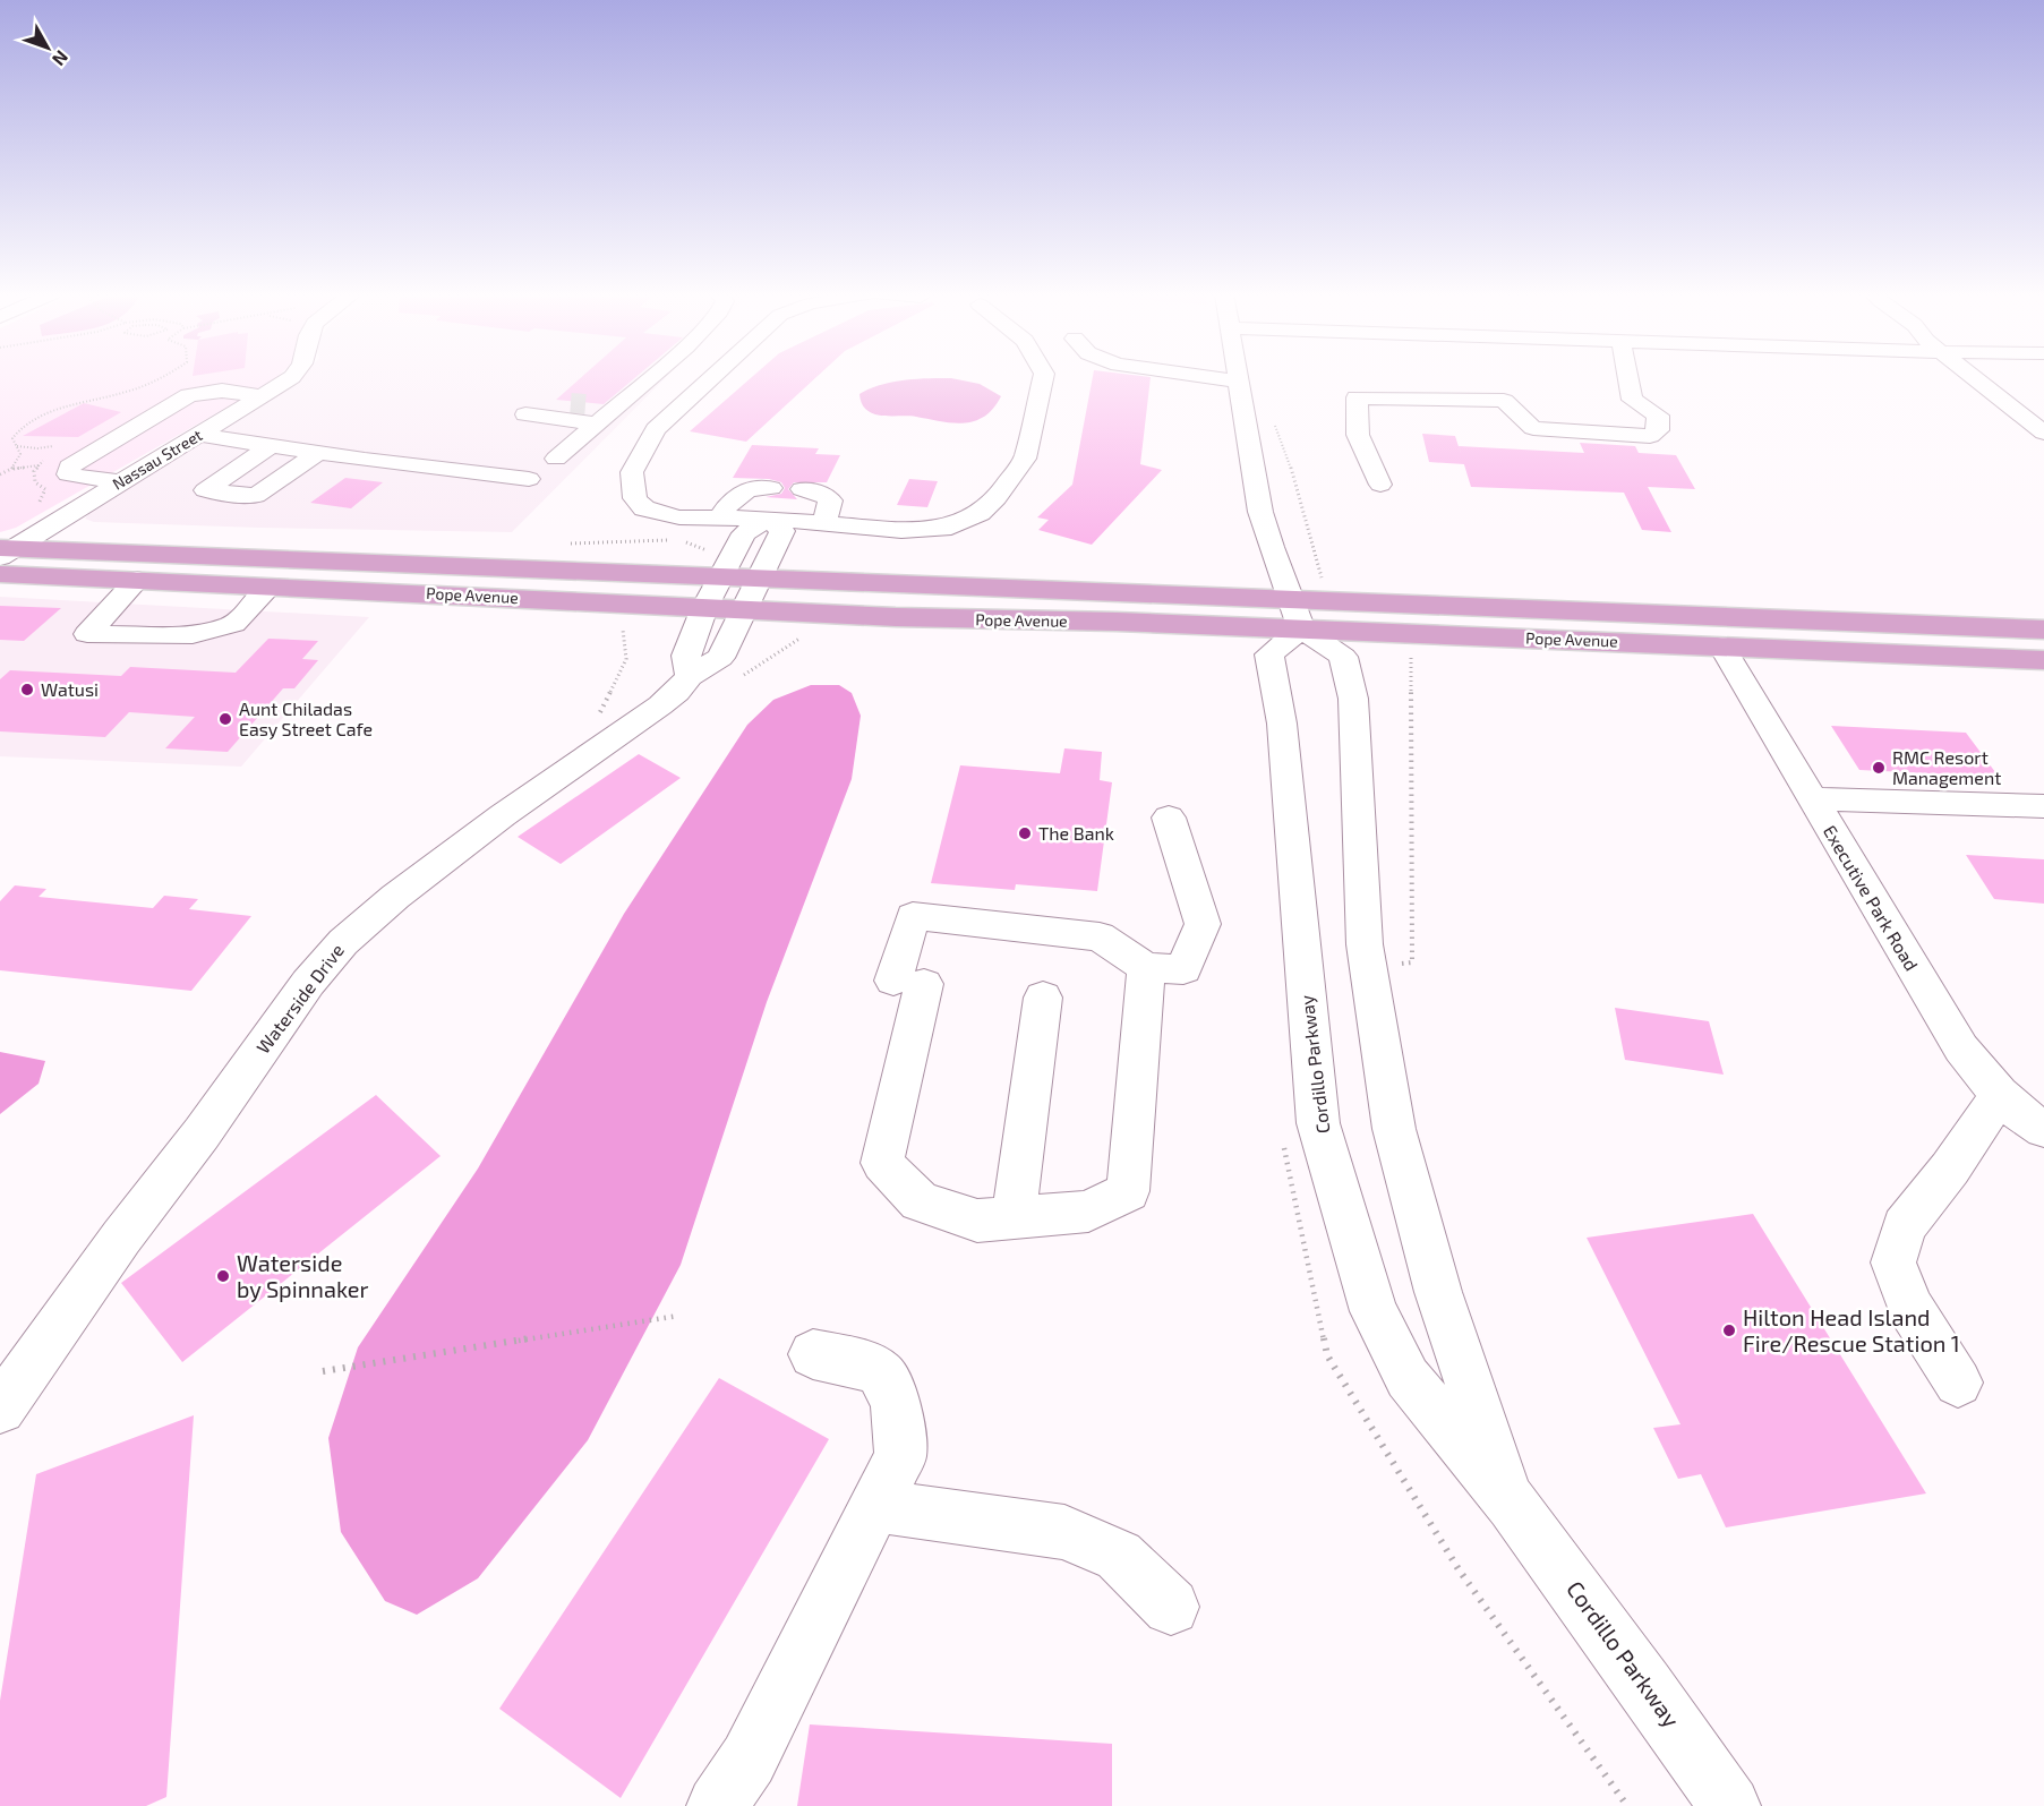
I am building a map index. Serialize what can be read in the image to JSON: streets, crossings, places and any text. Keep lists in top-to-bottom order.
{
  "streets": {
    "main road": ["Pope Avenue"],
    "street": [
      "Nassau Street",
      "Executive Park Road",
      "Waterside Drive",
      "Cordillo Parkway"
    ]
  },
  "crossings": [
    ["Nassau Street", "Pope Avenue"],
    ["Pope Avenue", "Executive Park Road"],
    ["Pope Avenue", "Waterside Drive"],
    ["Pope Avenue", "Cordillo Parkway"]
  ],
  "places": [
    "Watusi",
    "Aunt Chiladas Easy Street Cafe",
    "RMC Resort Management",
    "The Bank",
    "Waterside by Spinnaker",
    "Hilton Head Island Fire/Rescue Station 1"
  ],
  "north": "bottom right"
}
